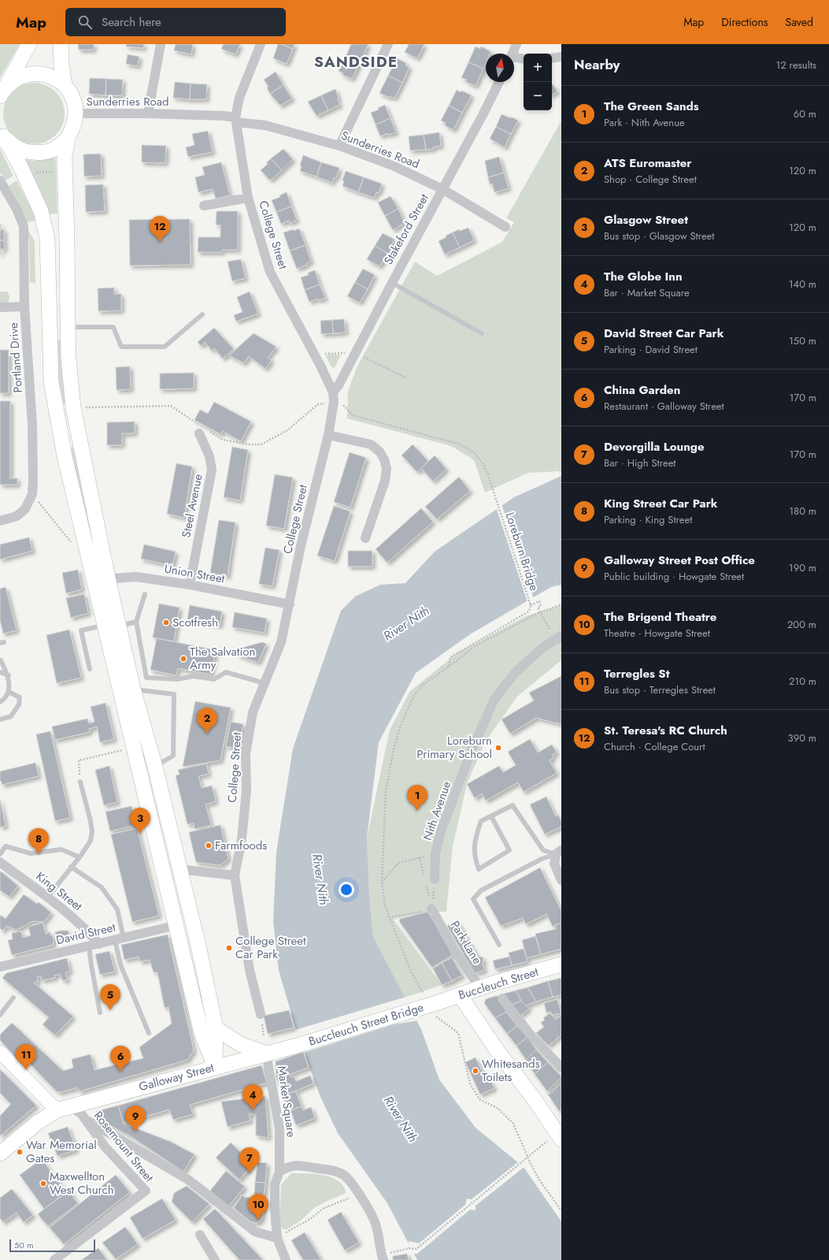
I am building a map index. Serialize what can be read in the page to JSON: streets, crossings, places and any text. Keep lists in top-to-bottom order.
{
  "streets": {
    "main road": ["Buccleuch Street", "Buccleuch Street Bridge", "Galloway Street"],
    "street": [
      "Sunderries Road",
      "Stakeford Street",
      "College Street",
      "Portland Drive",
      "Steel Avenue",
      "Union Street",
      "Nith Avenue",
      "King Street",
      "David Street",
      "Park Lane",
      "Market Square",
      "Rosemount Street"
    ],
    "path": ["Loreburn Bridge"]
  },
  "crossings": [
    ["Sunderries Road", "Stakeford Street"],
    ["Sunderries Road", "College Street"],
    ["Stakeford Street", "College Street"],
    ["Stakeford Street", "Loreburn Bridge"],
    ["College Street", "Loreburn Bridge"],
    ["College Street", "Union Street"],
    ["Steel Avenue", "Union Street"],
    ["King Street", "David Street"],
    ["Park Lane", "Buccleuch Street"],
    ["Buccleuch Street", "Buccleuch Street Bridge"],
    ["Buccleuch Street Bridge", "Galloway Street"],
    ["Galloway Street", "Market Square"],
    ["Galloway Street", "Rosemount Street"]
  ],
  "districts": ["SANDSIDE"],
  "water": ["River Nith"],
  "places": [
    "Scotfresh",
    "The Salvation Army",
    "Loreburn Primary School",
    "Farmfoods",
    "College Street Car Park",
    "Whitesands Toilets",
    "War Memorial Gates",
    "Maxwellton West Church"
  ],
  "scale_bar": "50 m",
  "north": "top",
  "page": {
    "header": "Map",
    "search": "Search here",
    "nav": ["Map", "Directions", "Saved"],
    "heading": ["Nearby", "12 results"],
    "map_buttons": ["+", "−"],
    "list": [
      {
        "mark": "1",
        "name": "The Green Sands",
        "note": "Park · Nith Avenue",
        "value": "60 m"
      },
      {
        "mark": "2",
        "name": "ATS Euromaster",
        "note": "Shop · College Street",
        "value": "120 m"
      },
      {
        "mark": "3",
        "name": "Glasgow Street",
        "note": "Bus stop · Glasgow Street",
        "value": "120 m"
      },
      {
        "mark": "4",
        "name": "The Globe Inn",
        "note": "Bar · Market Square",
        "value": "140 m"
      },
      {
        "mark": "5",
        "name": "David Street Car Park",
        "note": "Parking · David Street",
        "value": "150 m"
      },
      {
        "mark": "6",
        "name": "China Garden",
        "note": "Restaurant · Galloway Street",
        "value": "170 m"
      },
      {
        "mark": "7",
        "name": "Devorgilla Lounge",
        "note": "Bar · High Street",
        "value": "170 m"
      },
      {
        "mark": "8",
        "name": "King Street Car Park",
        "note": "Parking · King Street",
        "value": "180 m"
      },
      {
        "mark": "9",
        "name": "Galloway Street Post Office",
        "note": "Public building · Howgate Street",
        "value": "190 m"
      },
      {
        "mark": "10",
        "name": "The Brigend Theatre",
        "note": "Theatre · Howgate Street",
        "value": "200 m"
      },
      {
        "mark": "11",
        "name": "Terregles St",
        "note": "Bus stop · Terregles Street",
        "value": "210 m"
      },
      {
        "mark": "12",
        "name": "St. Teresa's RC Church",
        "note": "Church · College Court",
        "value": "390 m"
      }
    ],
    "pins": [
      "12",
      "2",
      "1",
      "3",
      "8",
      "5",
      "11",
      "6",
      "4",
      "9",
      "7",
      "10"
    ],
    "scale": "50 m"
  }
}
